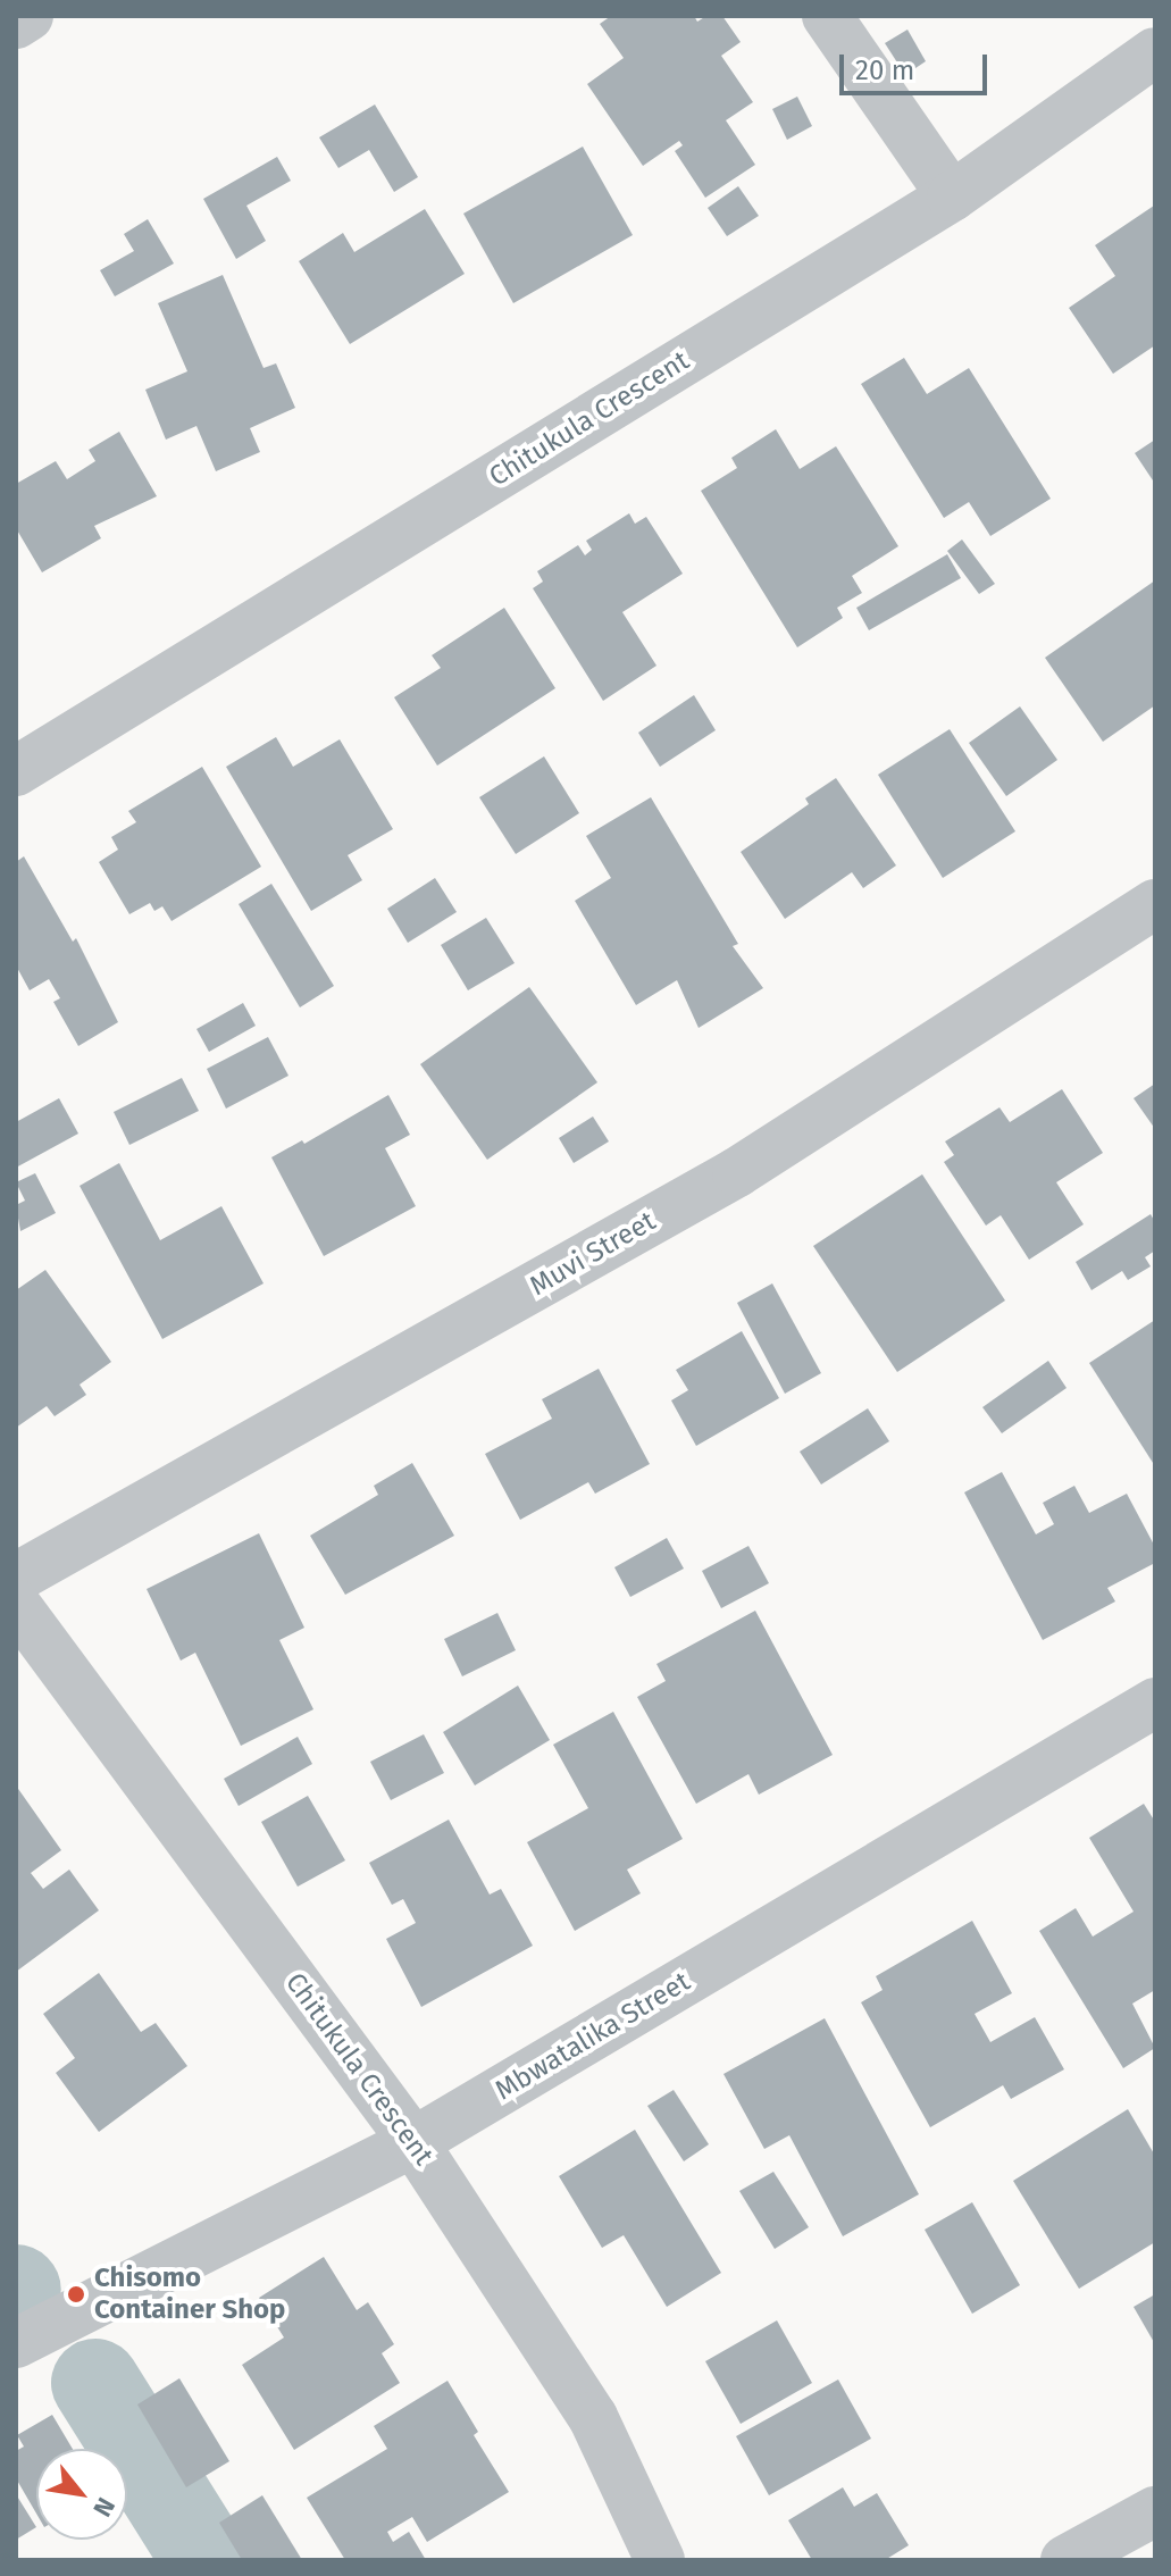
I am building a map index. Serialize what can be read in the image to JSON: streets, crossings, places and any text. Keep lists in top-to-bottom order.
{
  "streets": {
    "street": ["Chitukula Crescent", "Muvi Street", "Mbwatalika Street"]
  },
  "crossings": [
    ["Chitukula Crescent", "Mbwatalika Street"]
  ],
  "places": ["Chisomo Container Shop"],
  "scale_bar": "20 m",
  "north": "bottom right"
}
